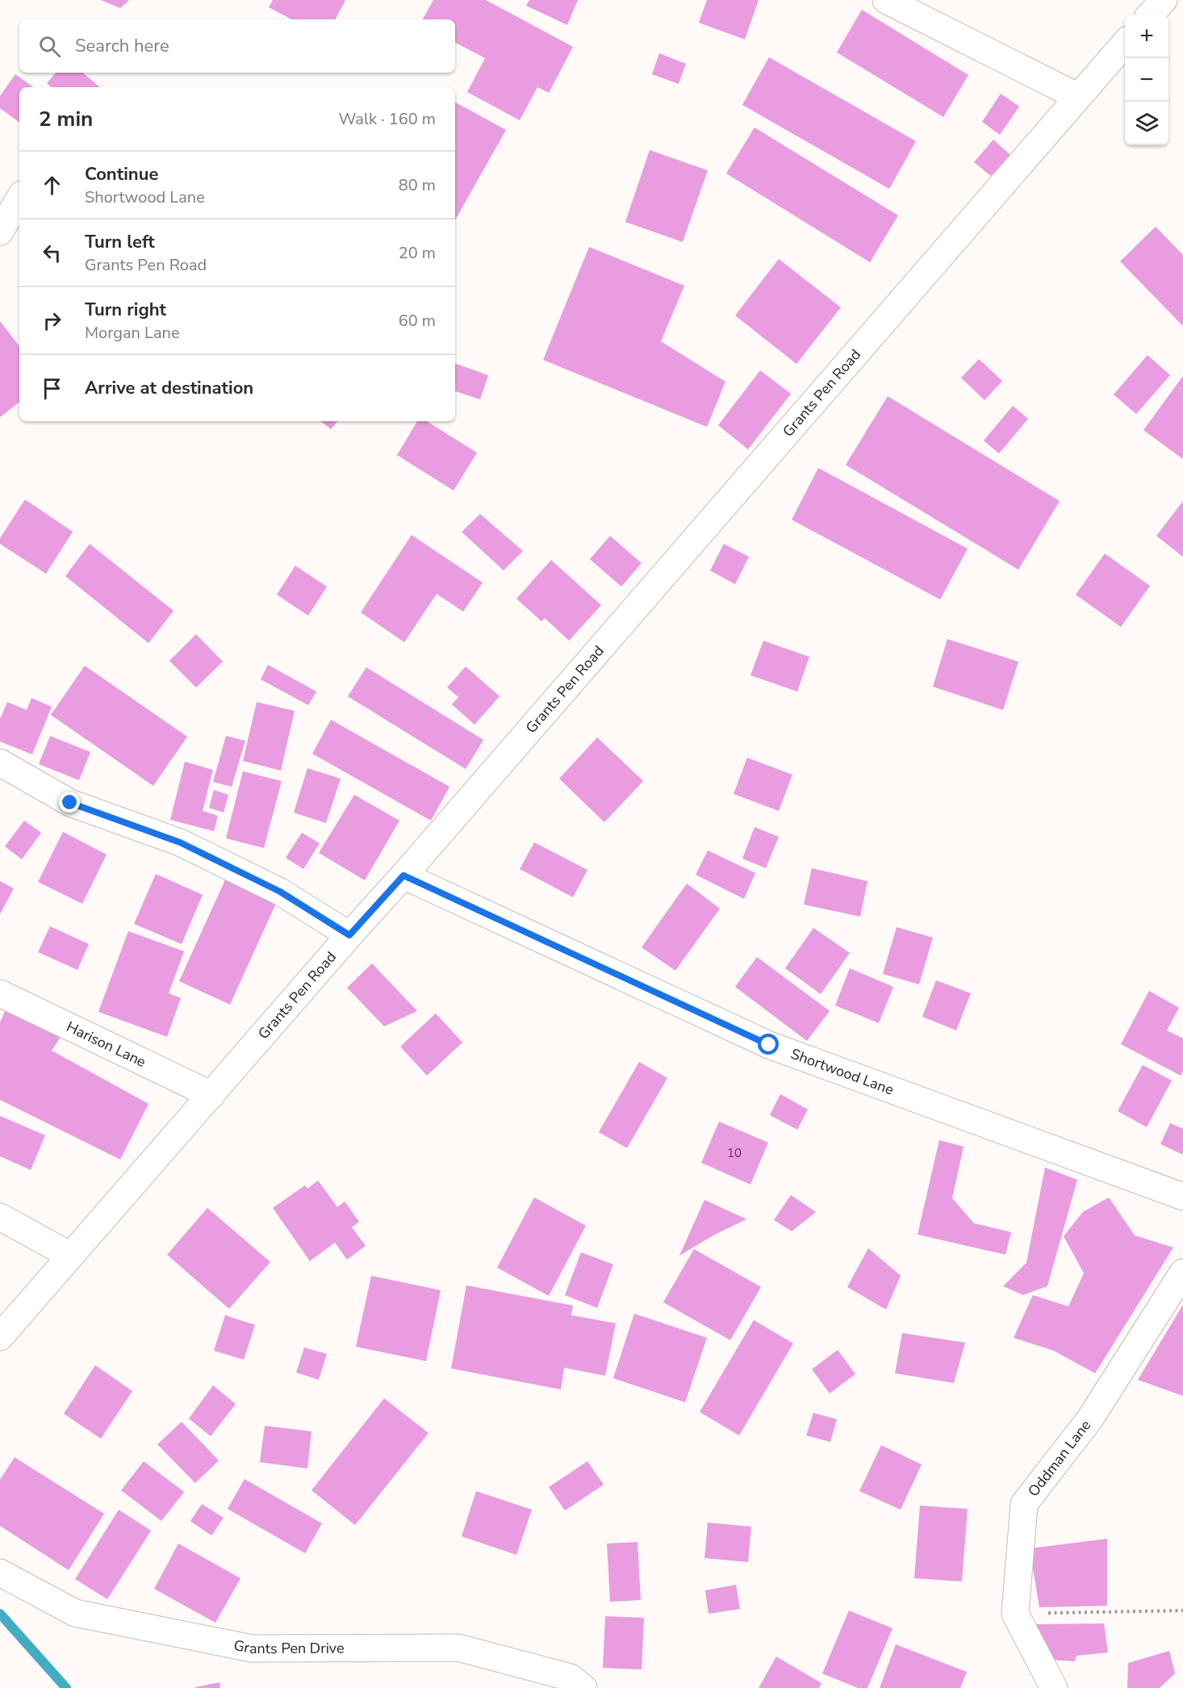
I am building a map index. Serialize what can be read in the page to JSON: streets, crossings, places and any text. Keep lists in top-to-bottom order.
{
  "streets": {
    "street": [
      "Grants Pen Road",
      "Harison Lane",
      "Shortwood Lane",
      "Oddman Lane",
      "Grants Pen Drive"
    ]
  },
  "crossings": [
    ["Grants Pen Road", "Harison Lane"],
    ["Grants Pen Road", "Shortwood Lane"]
  ],
  "house_numbers": ["10"],
  "page": {
    "map_buttons": ["+", "−"],
    "search": "Search here",
    "heading": ["2 min", "Walk · 160 m"],
    "list": [
      ["Continue", "Shortwood Lane", "80 m"],
      ["Turn left", "Grants Pen Road", "20 m"],
      ["Turn right", "Morgan Lane", "60 m"],
      "Arrive at destination"
    ]
  }
}
